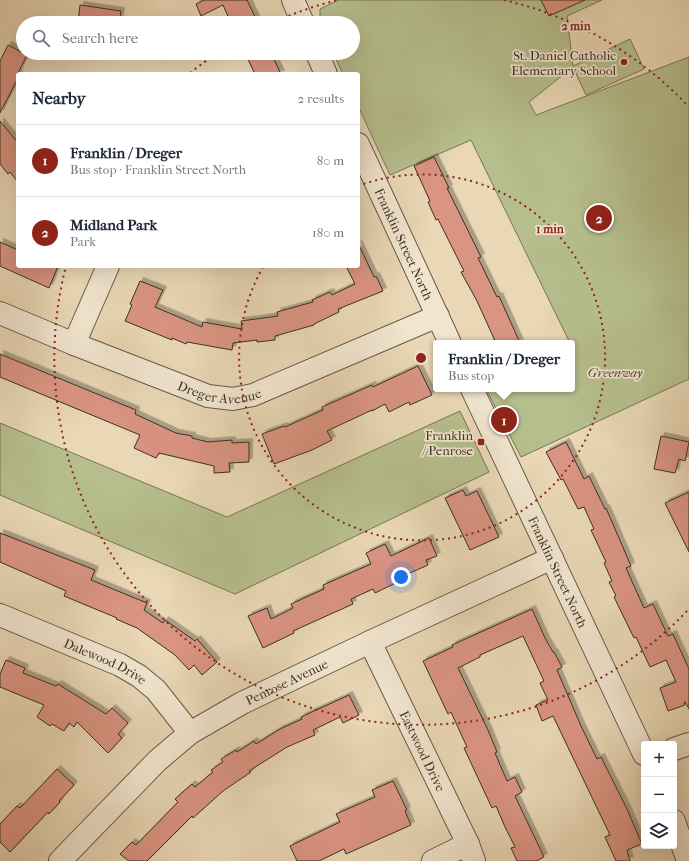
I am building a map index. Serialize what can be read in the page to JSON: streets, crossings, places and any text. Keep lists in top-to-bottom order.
{
  "streets": {
    "street": [
      "Franklin Street North",
      "Dreger Avenue",
      "Dalewood Drive",
      "Penrose Avenue",
      "Eastwood Drive"
    ]
  },
  "crossings": [
    ["Franklin Street North", "Dreger Avenue"],
    ["Franklin Street North", "Penrose Avenue"],
    ["Dalewood Drive", "Penrose Avenue"],
    ["Penrose Avenue", "Eastwood Drive"]
  ],
  "parks": ["Greenway"],
  "places": {
    "other": ["St. Daniel Catholic Elementary School"],
    "transit": ["Franklin / Penrose"]
  },
  "page": {
    "search": "Search here",
    "heading": ["Nearby", "2 results"],
    "list": [
      {
        "mark": "1",
        "name": "Franklin / Dreger",
        "note": "Bus stop · Franklin Street North",
        "value": "80 m"
      },
      {
        "mark": "2",
        "name": "Midland Park",
        "note": "Park",
        "value": "180 m"
      }
    ],
    "pins": ["2", "1"],
    "popup": ["Franklin / Dreger", "Bus stop"],
    "map_buttons": ["+", "−"]
  },
  "rings": ["2 min", "1 min"]
}
